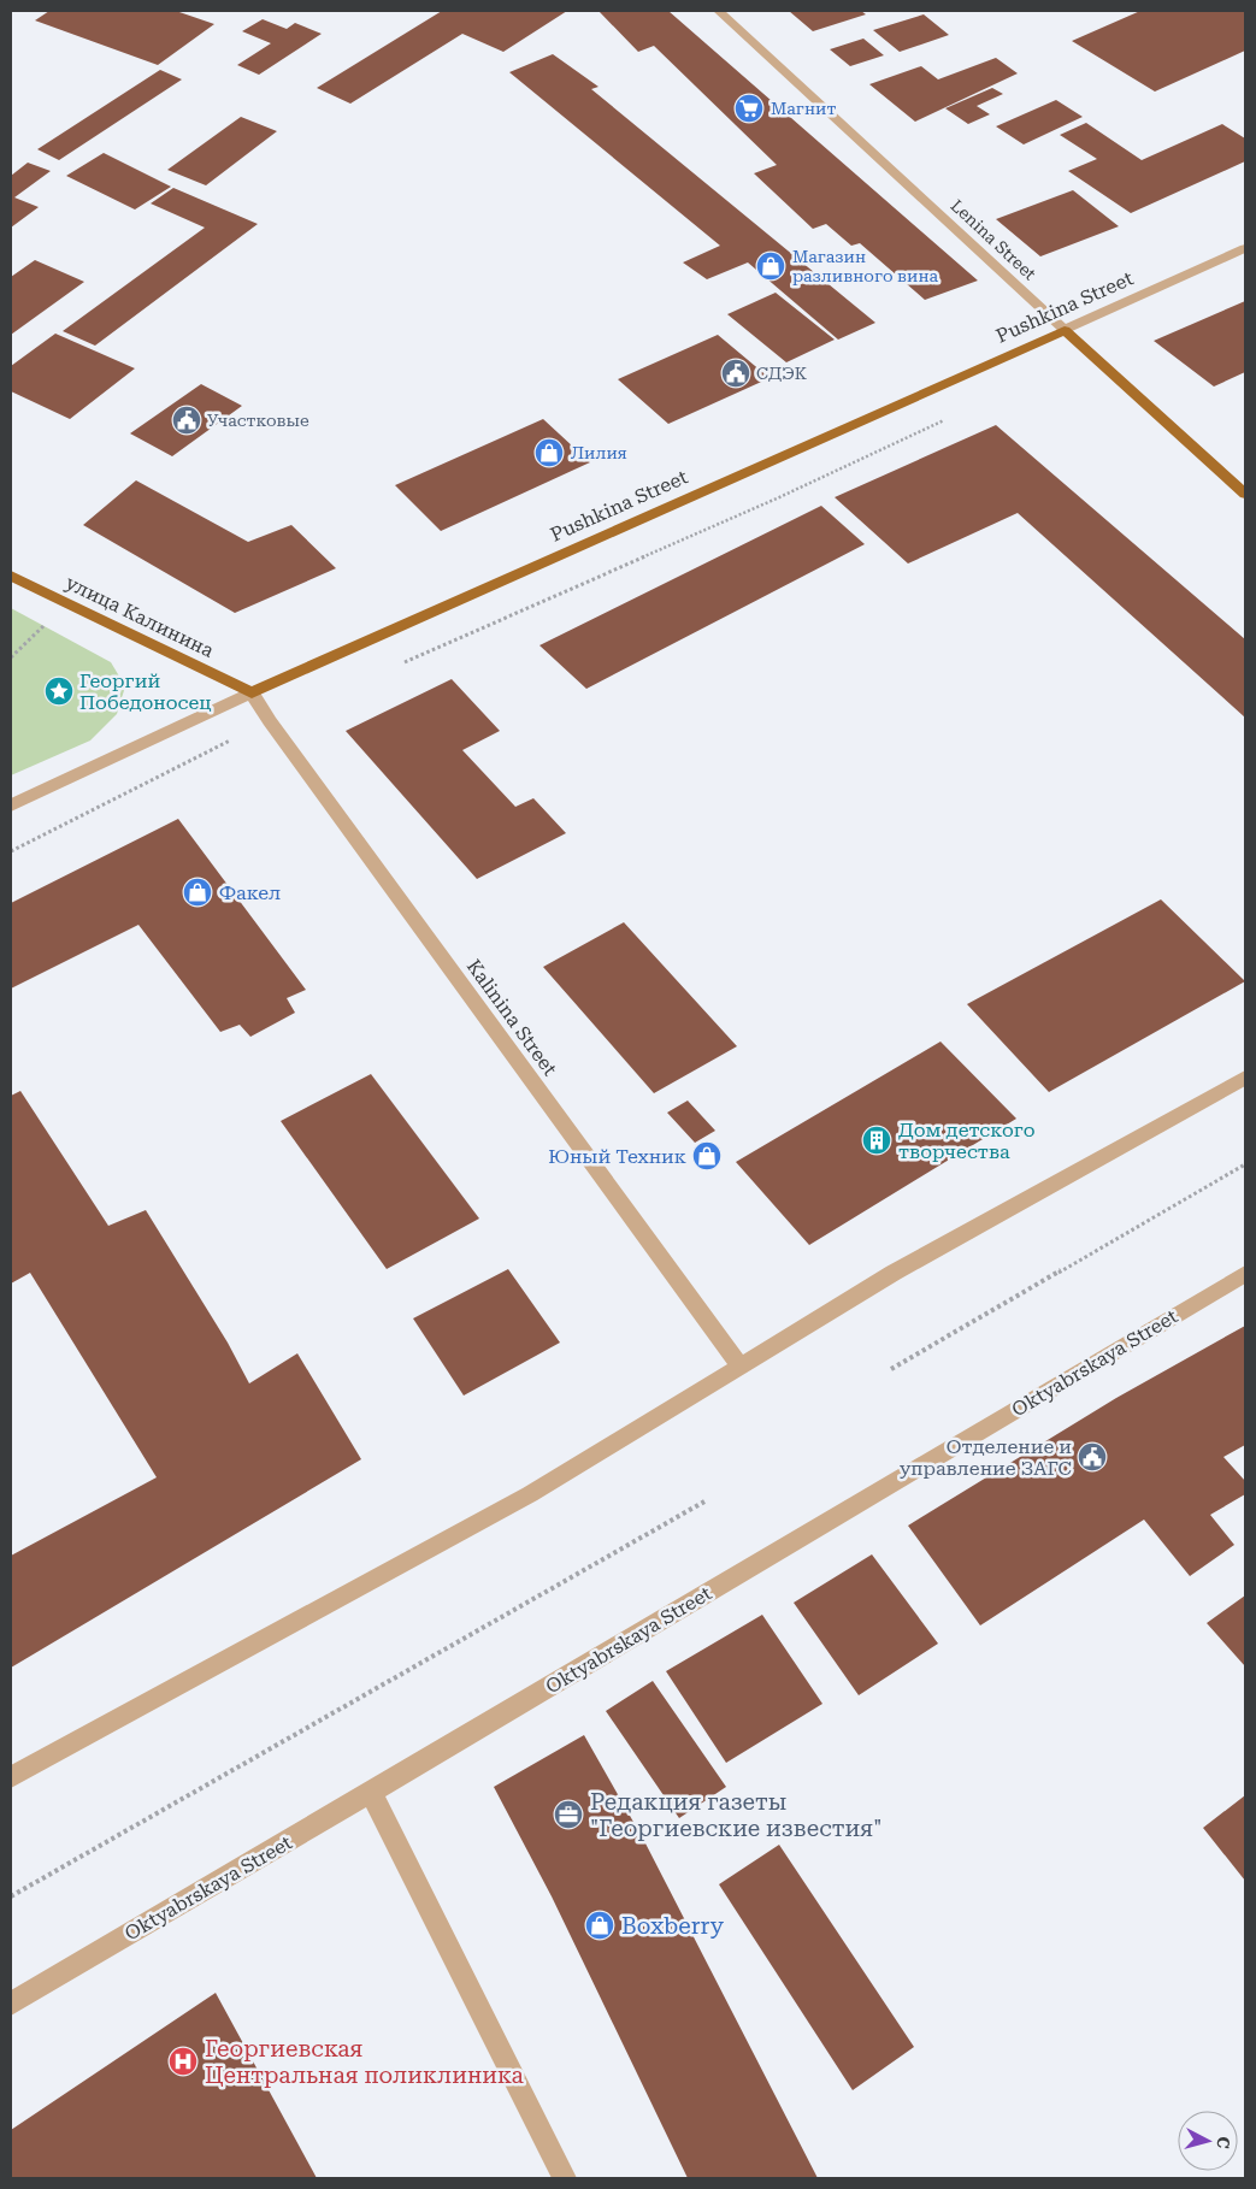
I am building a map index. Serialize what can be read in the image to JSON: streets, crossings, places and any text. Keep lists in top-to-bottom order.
{
  "streets": {
    "main road": ["Lenina Street", "Pushkina Street", "улица Калинина"],
    "street": ["Kalinina Street", "Oktyabrskaya Street"]
  },
  "crossings": [
    ["Lenina Street", "Pushkina Street"],
    ["Pushkina Street", "улица Калинина"],
    ["Pushkina Street", "Kalinina Street"],
    ["улица Калинина", "Kalinina Street"]
  ],
  "places": {
    "supermarket": ["Магнит"],
    "shop": [
      "Магазин разливного вина",
      "Лилия",
      "Факел",
      "Юный Техник",
      "Boxberry"
    ],
    "public building": ["СДЭК", "Участковые", "Отделение и управление ЗАГС"],
    "place": ["Георгий Победоносец"],
    "building": ["Дом детского творчества"],
    "office": ["Редакция газеты \"Георгиевские известия\""],
    "hospital": ["Георгиевская Центральная поликлиника"]
  },
  "north": "right"
}
